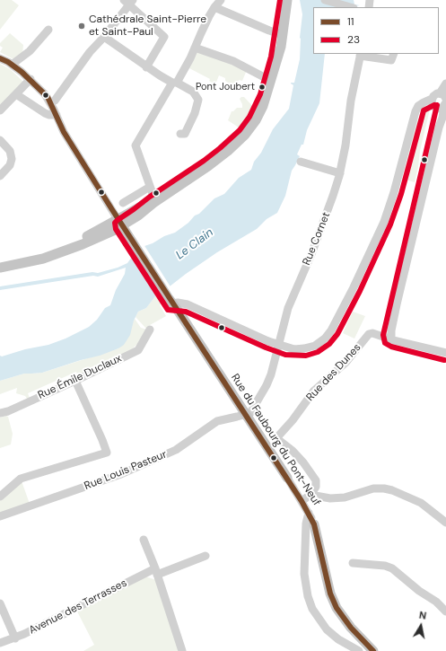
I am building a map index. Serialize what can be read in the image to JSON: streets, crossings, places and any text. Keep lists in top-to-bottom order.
{
  "streets": {
    "main road": ["Rue du Faubourg du Pont-Neuf"],
    "street": [
      "Rue Cornet",
      "Rue des Dunes",
      "Rue Émile Duclaux",
      "Rue Louis Pasteur",
      "Avenue des Terrasses"
    ]
  },
  "crossings": [
    ["Rue Cornet", "Rue du Faubourg du Pont-Neuf"],
    ["Rue Cornet", "Rue Louis Pasteur"],
    ["Rue du Faubourg du Pont-Neuf", "Rue Louis Pasteur"]
  ],
  "water": ["Le Clain"],
  "places": ["Cathédrale Saint-Pierre et Saint-Paul", "Pont Joubert"],
  "lines": ["transit line 23", "transit line 11"],
  "legend": ["11", "23"],
  "north": "top"
}
